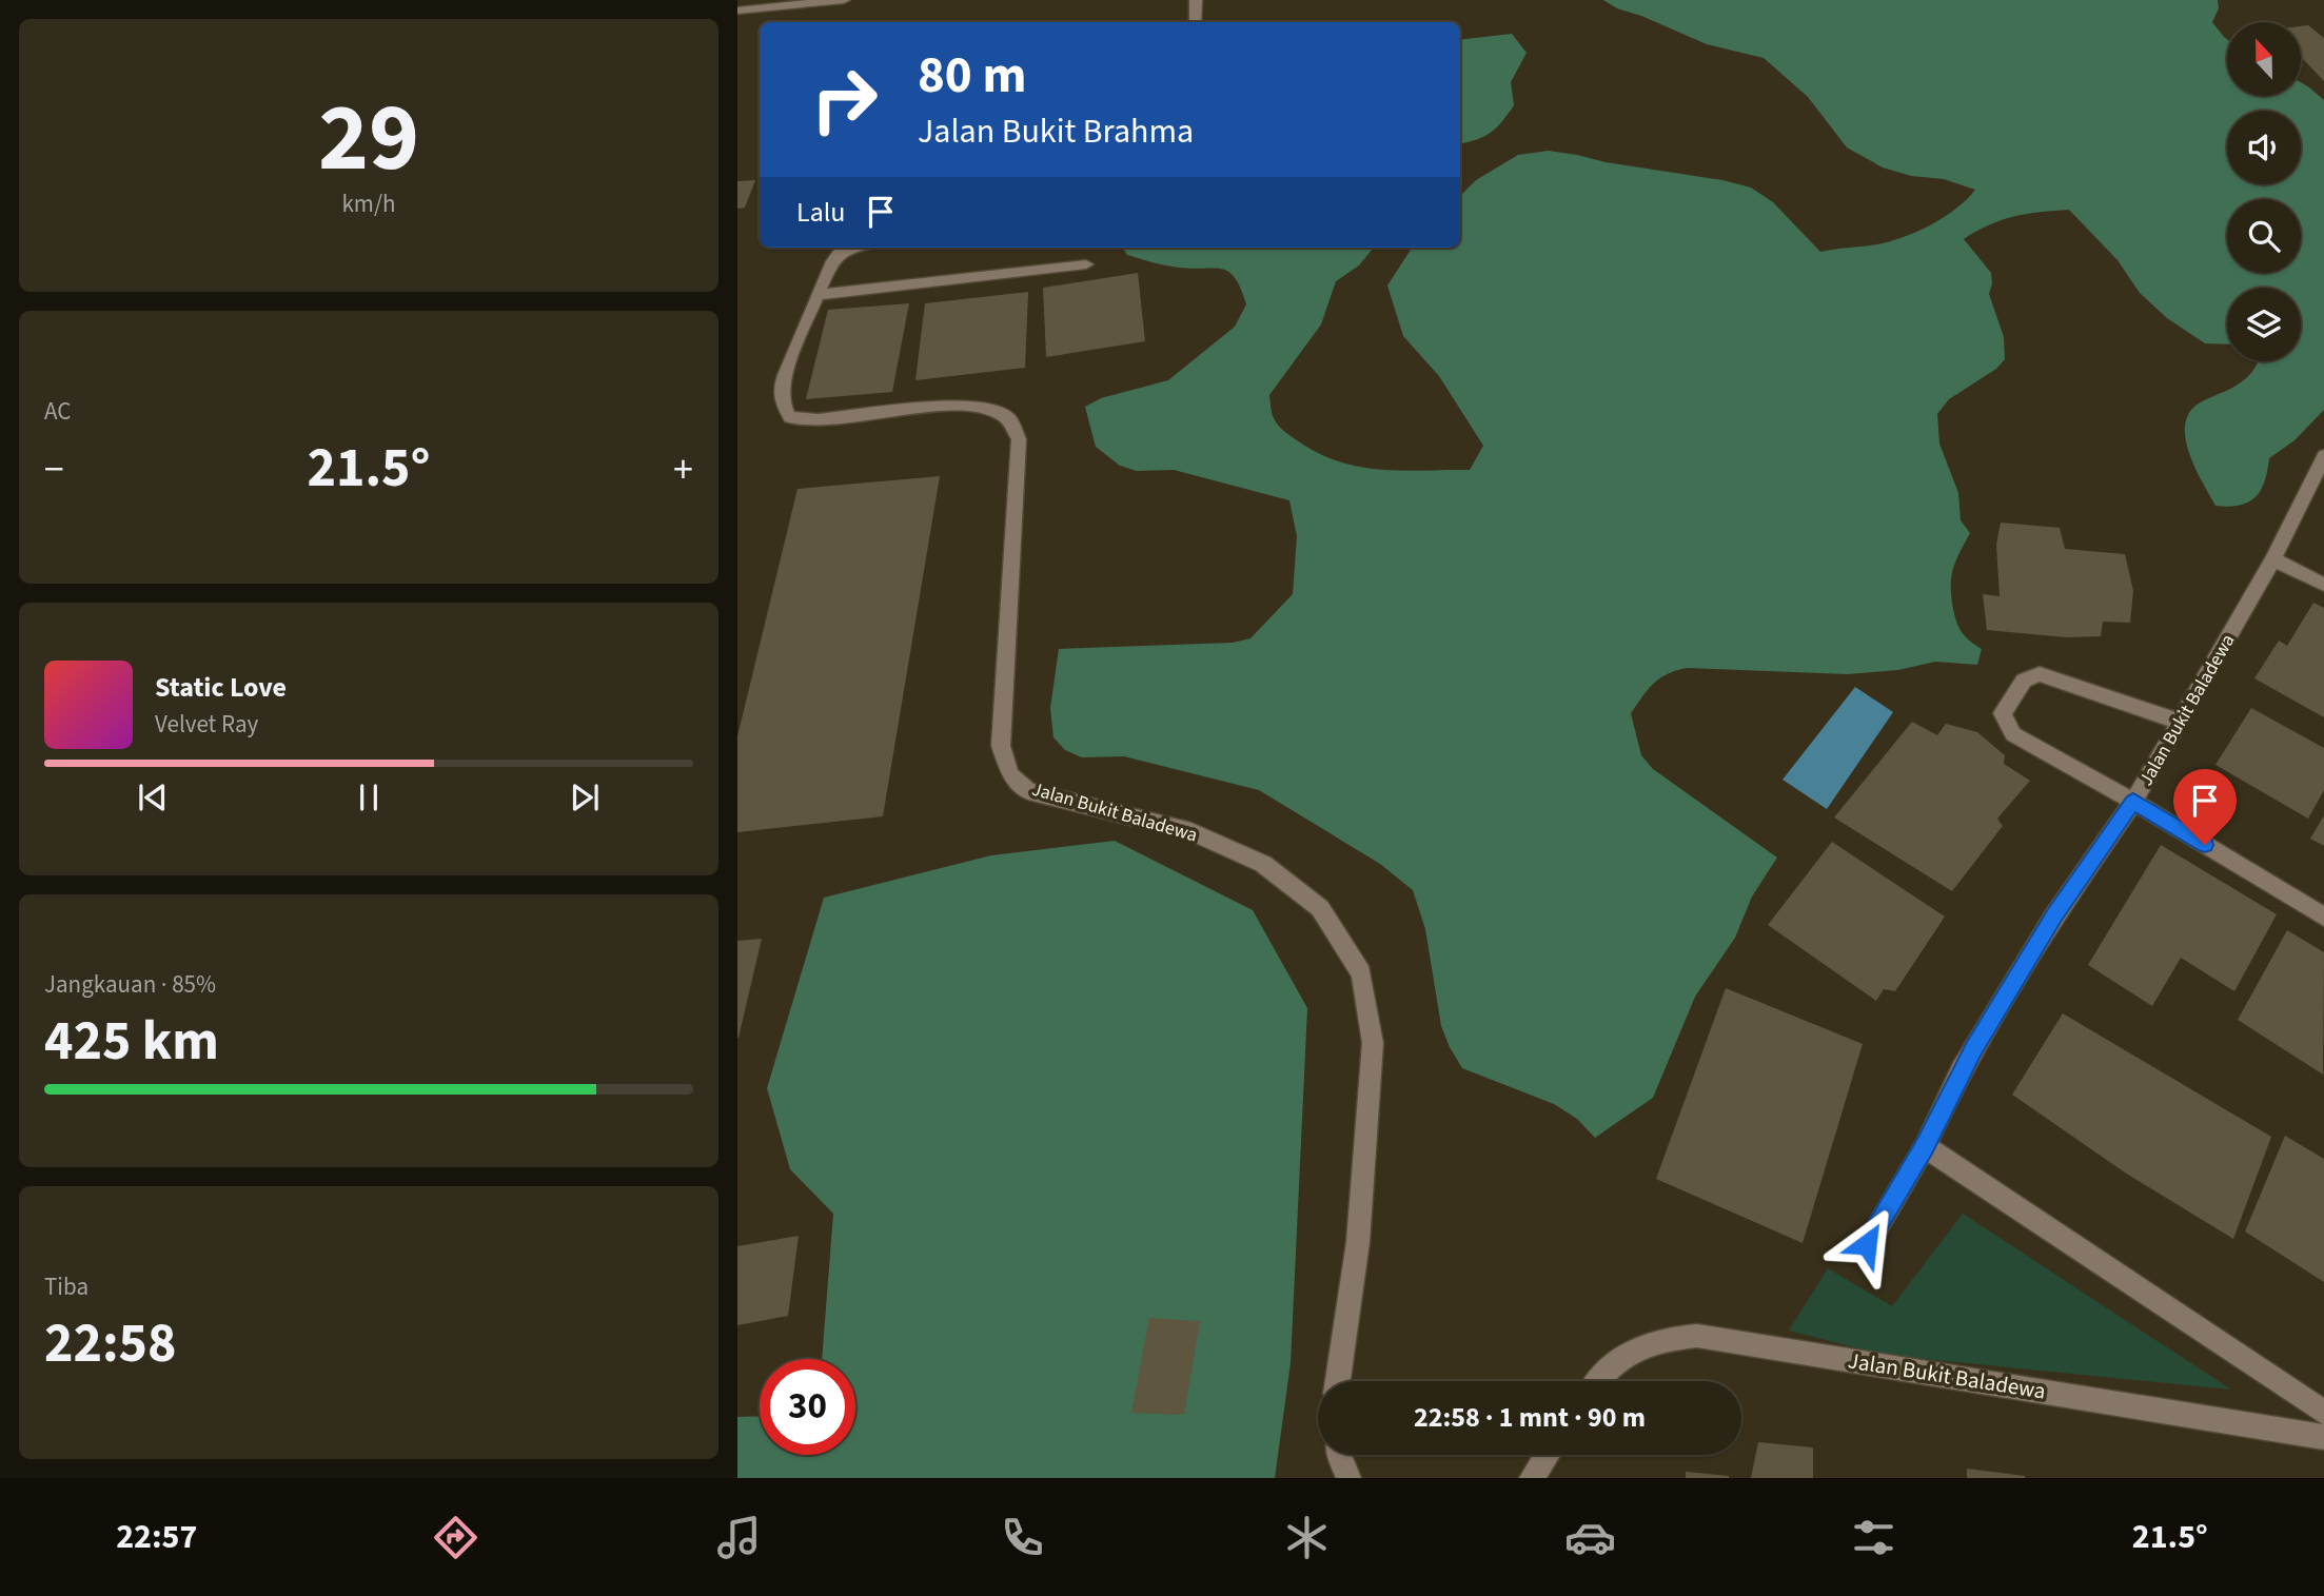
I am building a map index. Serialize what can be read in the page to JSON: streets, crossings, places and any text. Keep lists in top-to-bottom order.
{
  "streets": {
    "street": ["Jalan Bukit Baladewa"]
  },
  "north": "top",
  "page": {
    "tile": [
      ["29", "km/h"],
      "AC",
      ["Jangkauan · 85%", "425 km"],
      ["Tiba", "22:58"]
    ],
    "turn": ["80 m", "Jalan Bukit Brahma"],
    "then": "Lalu",
    "heat": ["−", "21.5°", "+"],
    "song": ["Static Love", "Velvet Ray"],
    "limit": "30",
    "trip": "22:58 · 1 mnt · 90 m",
    "tabs": ["22:57", "21.5°"]
  }
}
